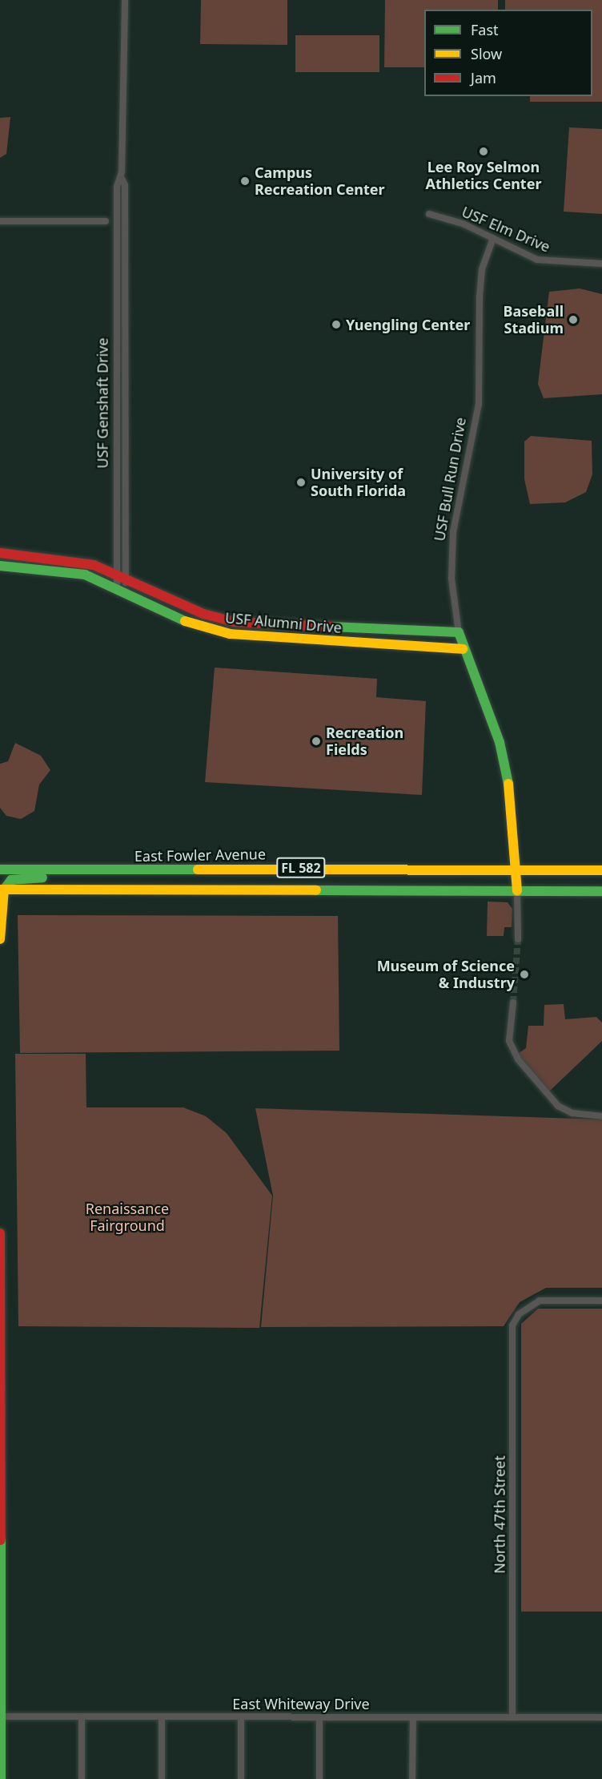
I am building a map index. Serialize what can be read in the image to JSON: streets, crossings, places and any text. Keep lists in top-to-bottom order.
{
  "streets": {
    "street": [
      "USF Elm Drive",
      "USF Genshaft Drive",
      "USF Bull Run Drive",
      "USF Alumni Drive",
      "East Fowler Avenue",
      "FL 582",
      "North 47th Street",
      "East Whiteway Drive"
    ]
  },
  "crossings": [
    ["USF Elm Drive", "USF Bull Run Drive"],
    ["USF Genshaft Drive", "USF Alumni Drive"],
    ["USF Bull Run Drive", "USF Alumni Drive"],
    ["USF Bull Run Drive", "East Fowler Avenue"],
    ["USF Bull Run Drive", "FL 582"],
    ["North 47th Street", "East Whiteway Drive"]
  ],
  "parks": ["Renaissance Fairground"],
  "places": [
    "Lee Roy Selmon Athletics Center",
    "Campus Recreation Center",
    "Baseball Stadium",
    "Yuengling Center",
    "University of South Florida",
    "Recreation Fields",
    "Museum of Science & Industry"
  ],
  "legend": ["Fast", "Slow", "Jam"]
}
